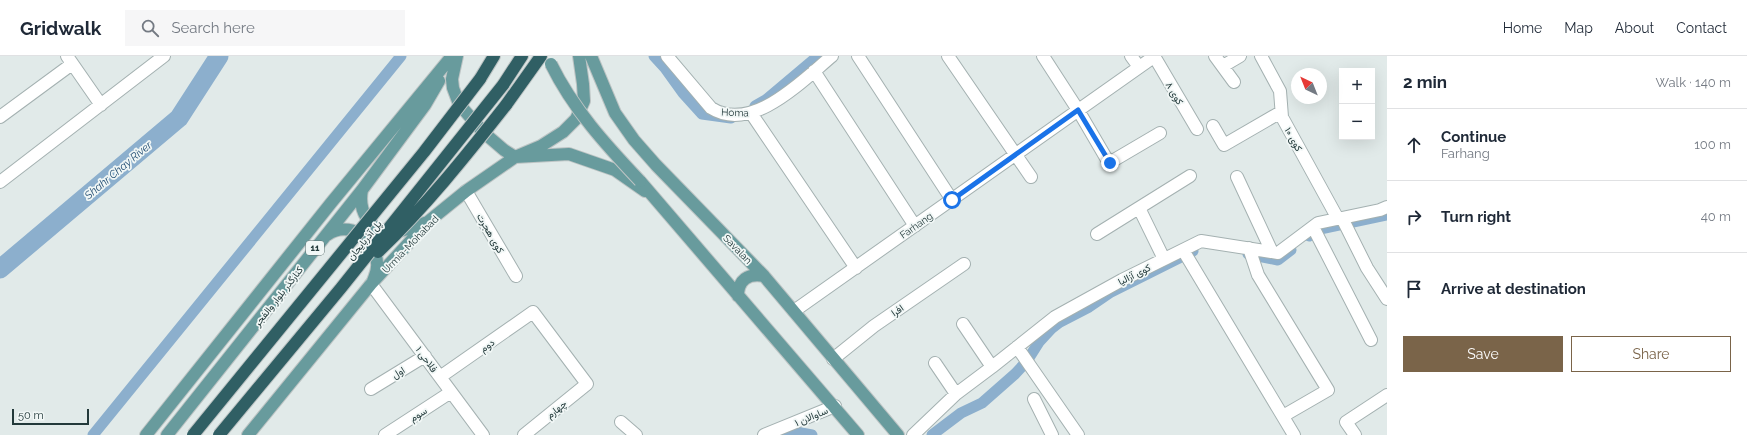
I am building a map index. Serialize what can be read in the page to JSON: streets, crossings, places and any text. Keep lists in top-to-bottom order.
{
  "streets": {
    "highway": ["پل آذربایجان"],
    "main road": [
      "Urmia-Mohabad",
      "11",
      "Savalan",
      "کنارگذر بلوار والفجر"
    ],
    "street": [
      "کوی ۸",
      "Homa",
      "کوی ۱۰",
      "Farhang",
      "کوی هجرت",
      "کوی آزالیا",
      "افرا",
      "دوم",
      "فلاحی ۱",
      "اول",
      "چهارم",
      "سوم",
      "ساوالان ۱"
    ]
  },
  "crossings": [
    ["کوی ۸", "Farhang"],
    ["Farhang", "Savalan"],
    ["کوی هجرت", "Urmia-Mohabad"],
    ["Urmia-Mohabad", "فلاحی ۱"],
    ["Savalan", "افرا"],
    ["دوم", "فلاحی ۱"],
    ["دوم", "چهارم"],
    ["فلاحی ۱", "اول"],
    ["فلاحی ۱", "سوم"]
  ],
  "water": ["Shahr Chay River"],
  "scale_bar": "50 m",
  "north": "top left",
  "page": {
    "header": "Gridwalk",
    "search": "Search here",
    "nav": [
      "Home",
      "Map",
      "About",
      "Contact"
    ],
    "heading": ["2 min", "Walk · 140 m"],
    "map_buttons": ["+", "−"],
    "list": [
      ["Continue", "Farhang", "100 m"],
      ["Turn right", "40 m"],
      "Arrive at destination"
    ],
    "buttons": ["Save", "Share"],
    "scale": "50 m"
  }
}
